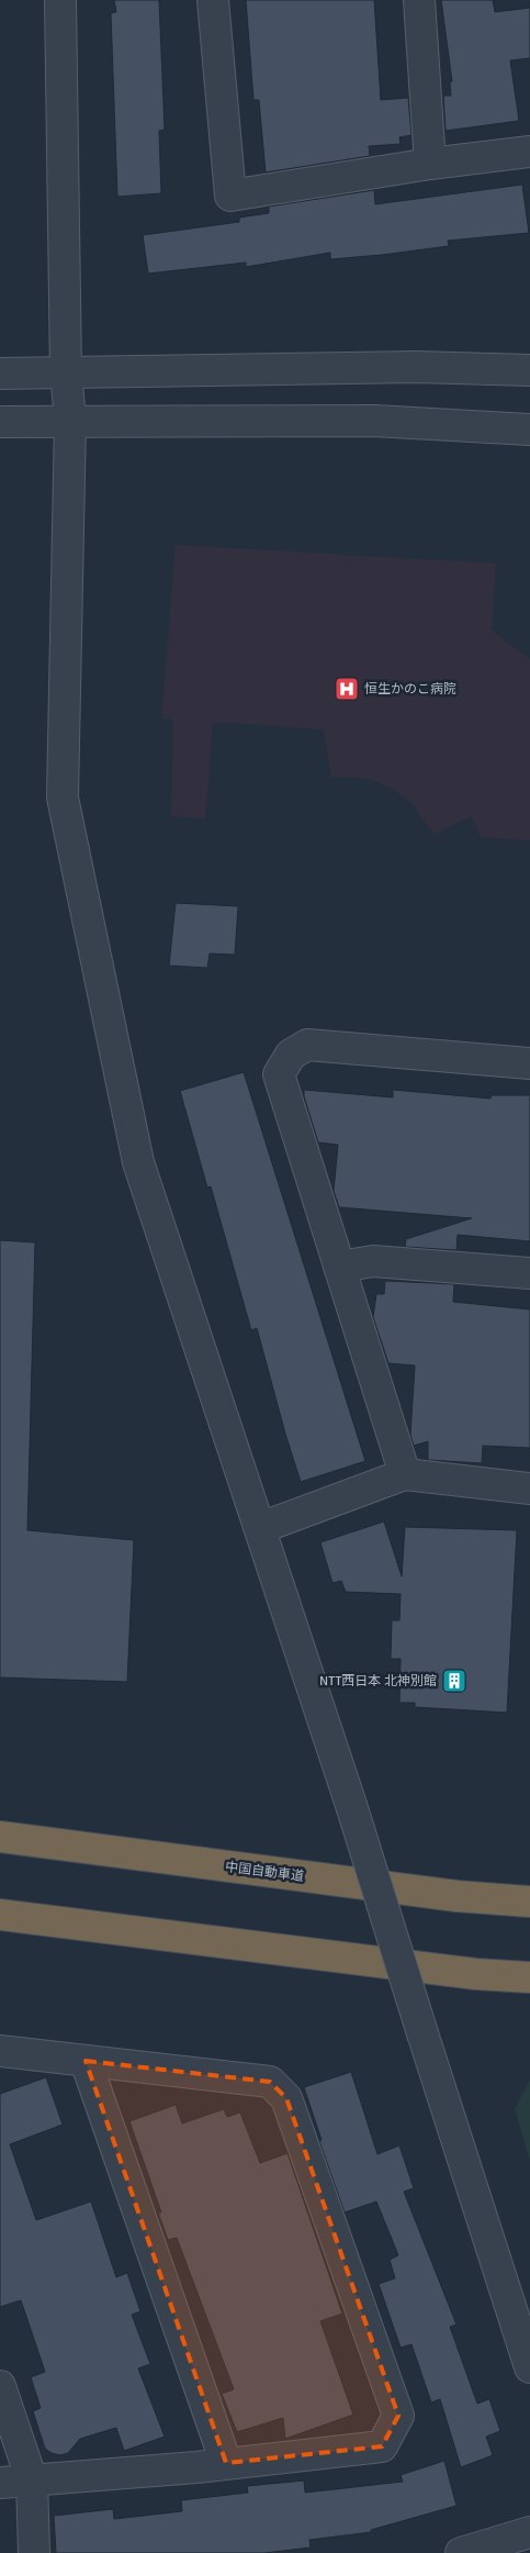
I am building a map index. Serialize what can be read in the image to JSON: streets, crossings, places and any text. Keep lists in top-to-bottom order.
{
  "streets": {
    "highway": ["中国自動車道"]
  },
  "places": {
    "hospital": ["恒生かのこ病院"],
    "building": ["NTT西日本 北神別館"]
  }
}
